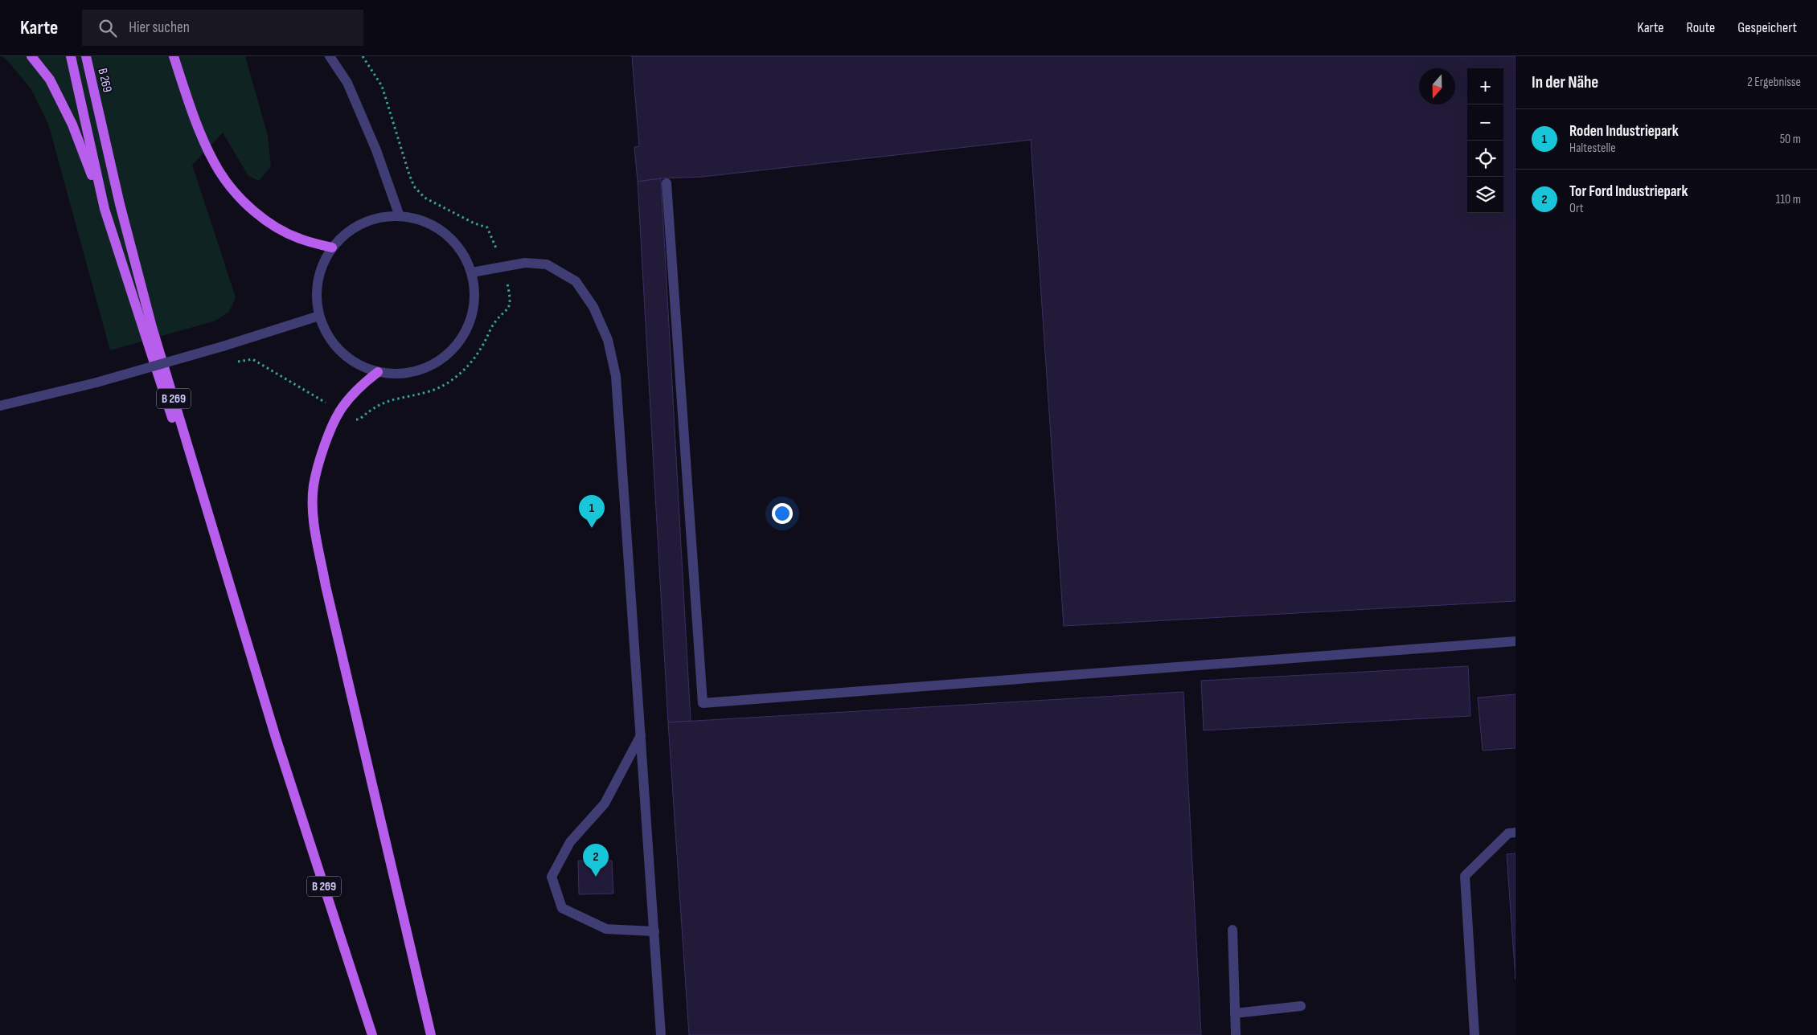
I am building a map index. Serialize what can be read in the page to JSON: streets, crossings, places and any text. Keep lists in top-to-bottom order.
{
  "streets": {
    "main road": ["B 269"]
  },
  "north": "bottom",
  "page": {
    "header": "Karte",
    "search": "Hier suchen",
    "nav": ["Karte", "Route", "Gespeichert"],
    "heading": ["In der Nähe", "2 Ergebnisse"],
    "map_buttons": ["+", "−"],
    "list": [
      {
        "mark": "1",
        "name": "Roden Industriepark",
        "note": "Haltestelle",
        "value": "50 m"
      },
      {
        "mark": "2",
        "name": "Tor Ford Industriepark",
        "note": "Ort",
        "value": "110 m"
      }
    ],
    "pins": ["1", "2"]
  }
}
